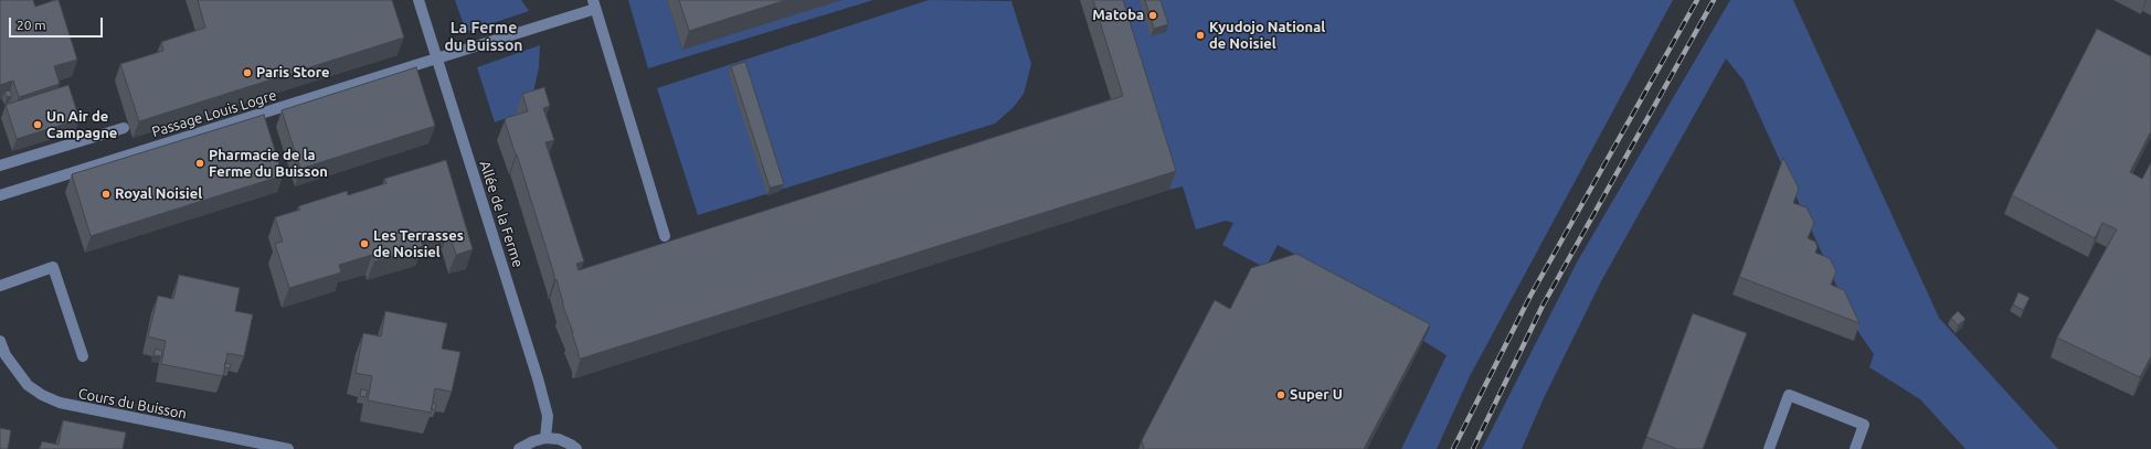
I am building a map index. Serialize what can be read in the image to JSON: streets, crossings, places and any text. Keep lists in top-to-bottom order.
{
  "streets": {
    "street": ["Passage Louis Logre", "Allée de la Ferme", "Cours du Buisson"]
  },
  "crossings": [
    ["Passage Louis Logre", "Allée de la Ferme"]
  ],
  "districts": ["La Ferme du Buisson"],
  "places": [
    "Matoba",
    "Kyudojo National de Noisiel",
    "Paris Store",
    "Un Air de Campagne",
    "Pharmacie de la Ferme du Buisson",
    "Royal Noisiel",
    "Les Terrasses de Noisiel",
    "Super U"
  ],
  "scale_bar": "20 m"
}
